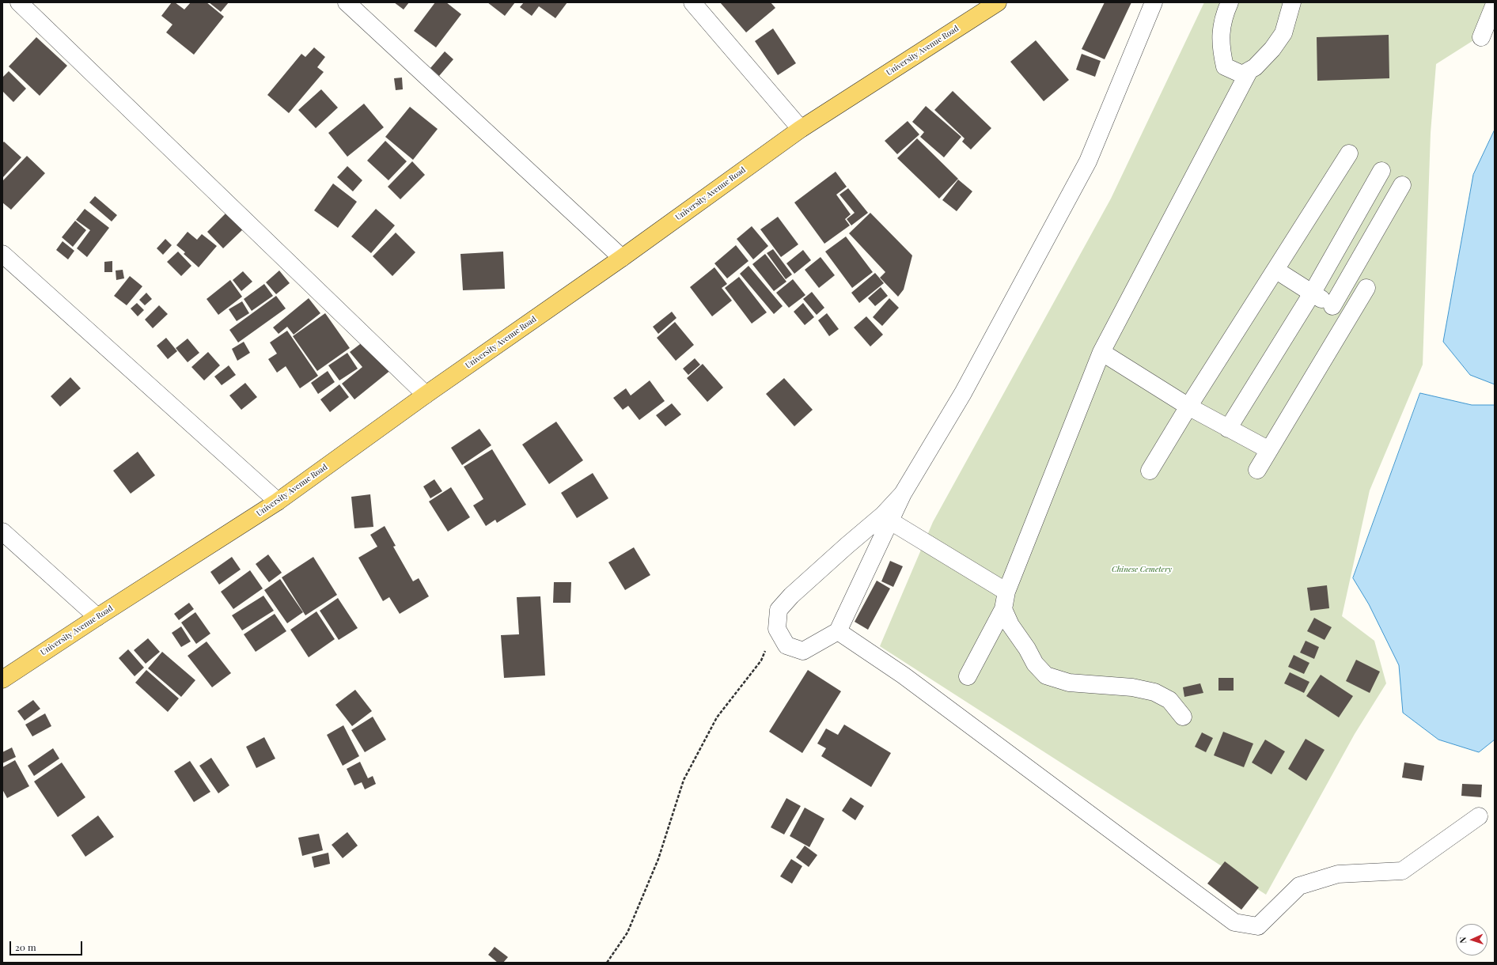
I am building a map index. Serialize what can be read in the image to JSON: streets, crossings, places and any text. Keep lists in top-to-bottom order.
{
  "streets": {
    "main road": ["University Avenue Road"]
  },
  "parks": ["Chinese Cemetery"],
  "scale_bar": "20 m",
  "north": "left"
}
